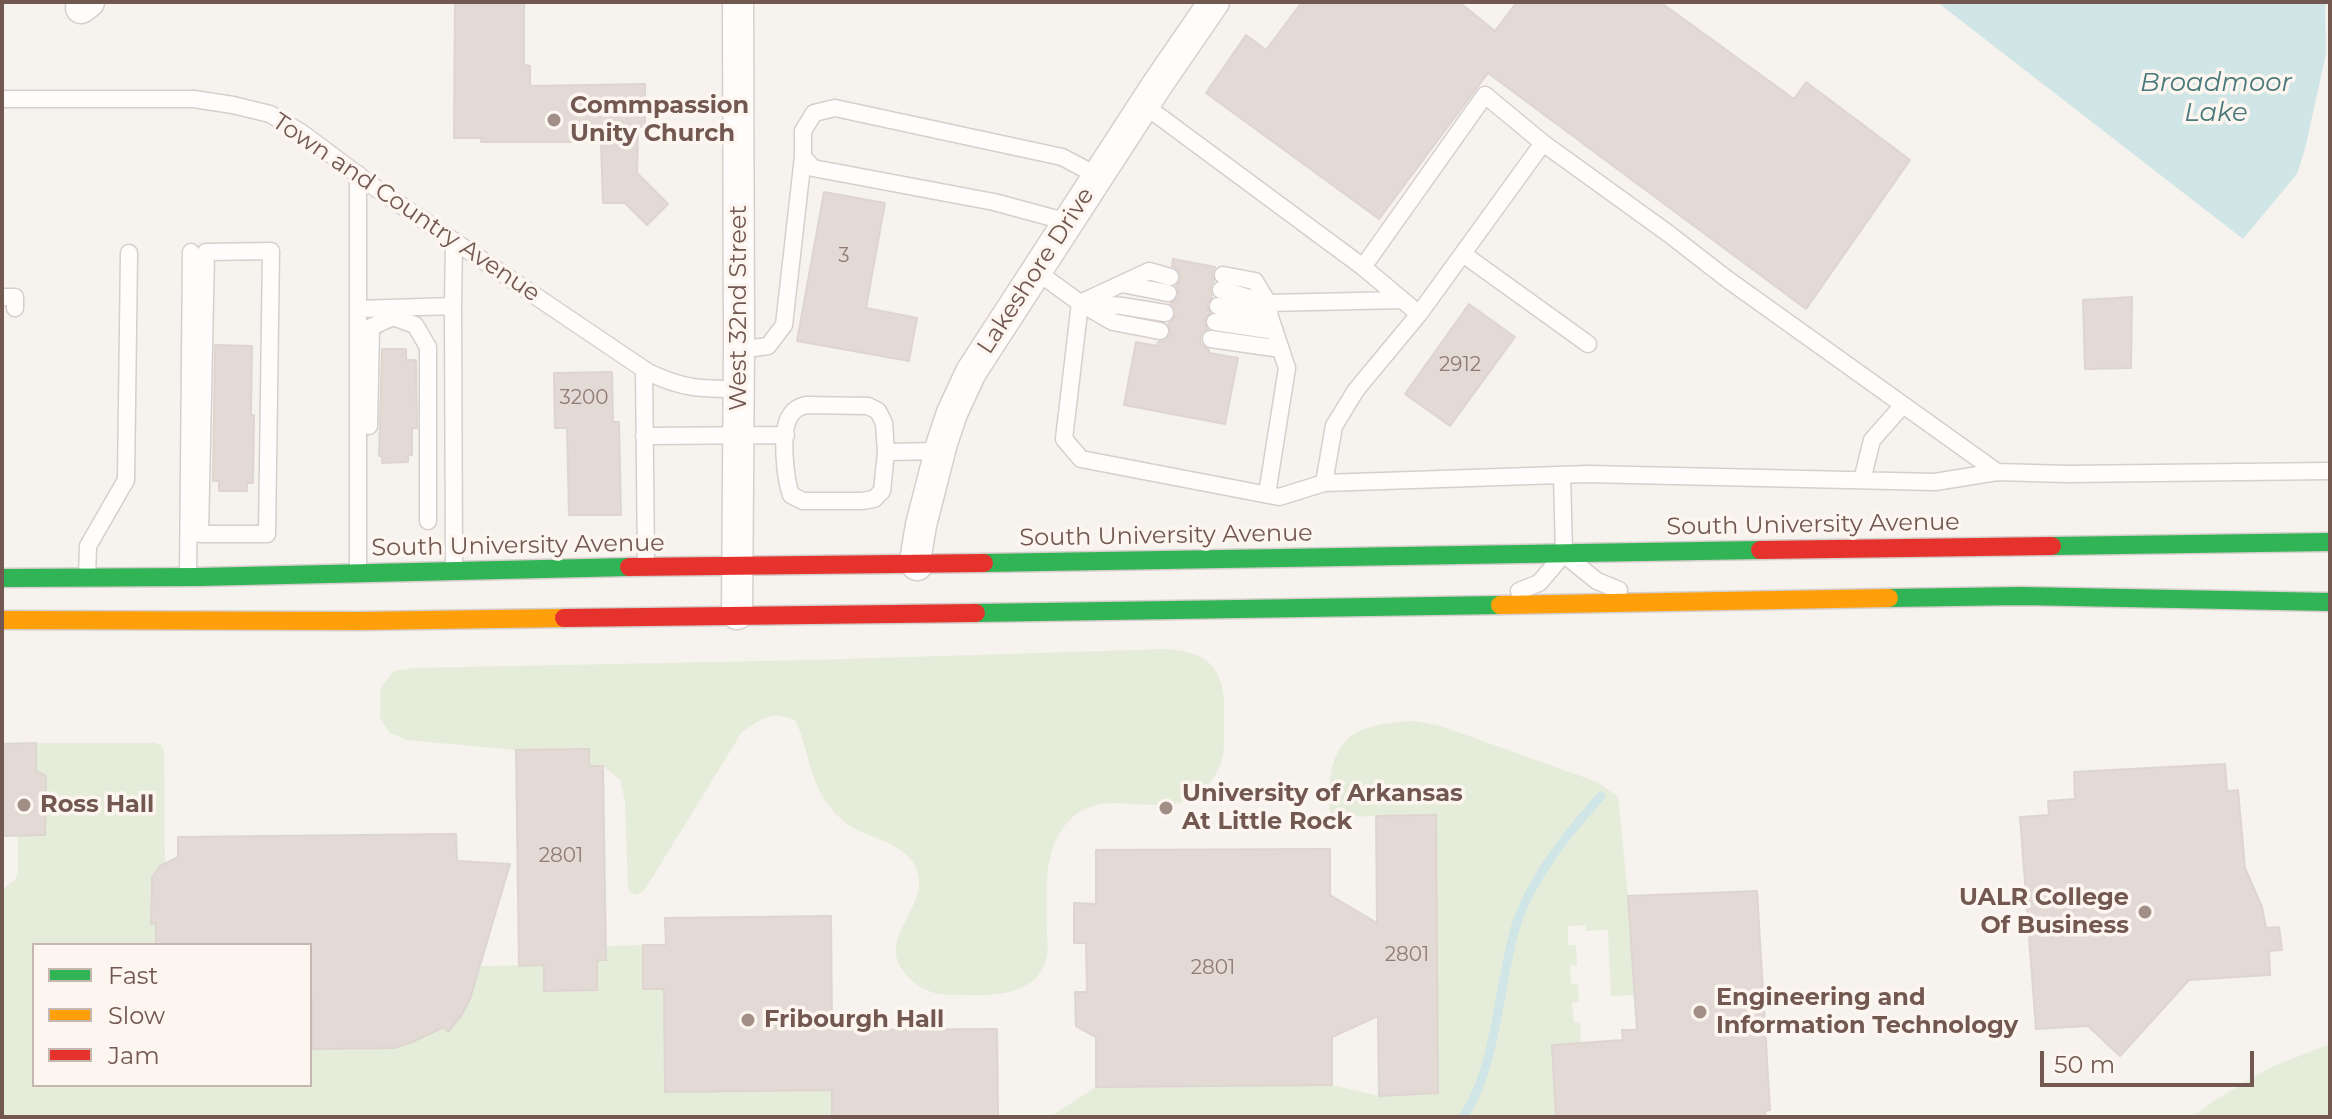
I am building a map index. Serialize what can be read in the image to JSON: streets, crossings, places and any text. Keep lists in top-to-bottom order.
{
  "streets": {
    "main road": ["South University Avenue"],
    "street": ["Lakeshore Drive", "West 32nd Street"],
    "lane": ["Town and Country Avenue"]
  },
  "crossings": [
    ["Town and Country Avenue", "West 32nd Street"],
    ["Lakeshore Drive", "South University Avenue"],
    ["West 32nd Street", "South University Avenue"]
  ],
  "water": ["Broadmoor Lake"],
  "places": [
    "Commpassion Unity Church",
    "Ross Hall",
    "University of Arkansas At Little Rock",
    "UALR College Of Business",
    "Engineering and Information Technology",
    "Fribourgh Hall"
  ],
  "house_numbers": [
    "3",
    "2912",
    "3200",
    "2801",
    "2801",
    "2801"
  ],
  "legend": ["Fast", "Slow", "Jam"],
  "scale_bar": "50 m"
}
